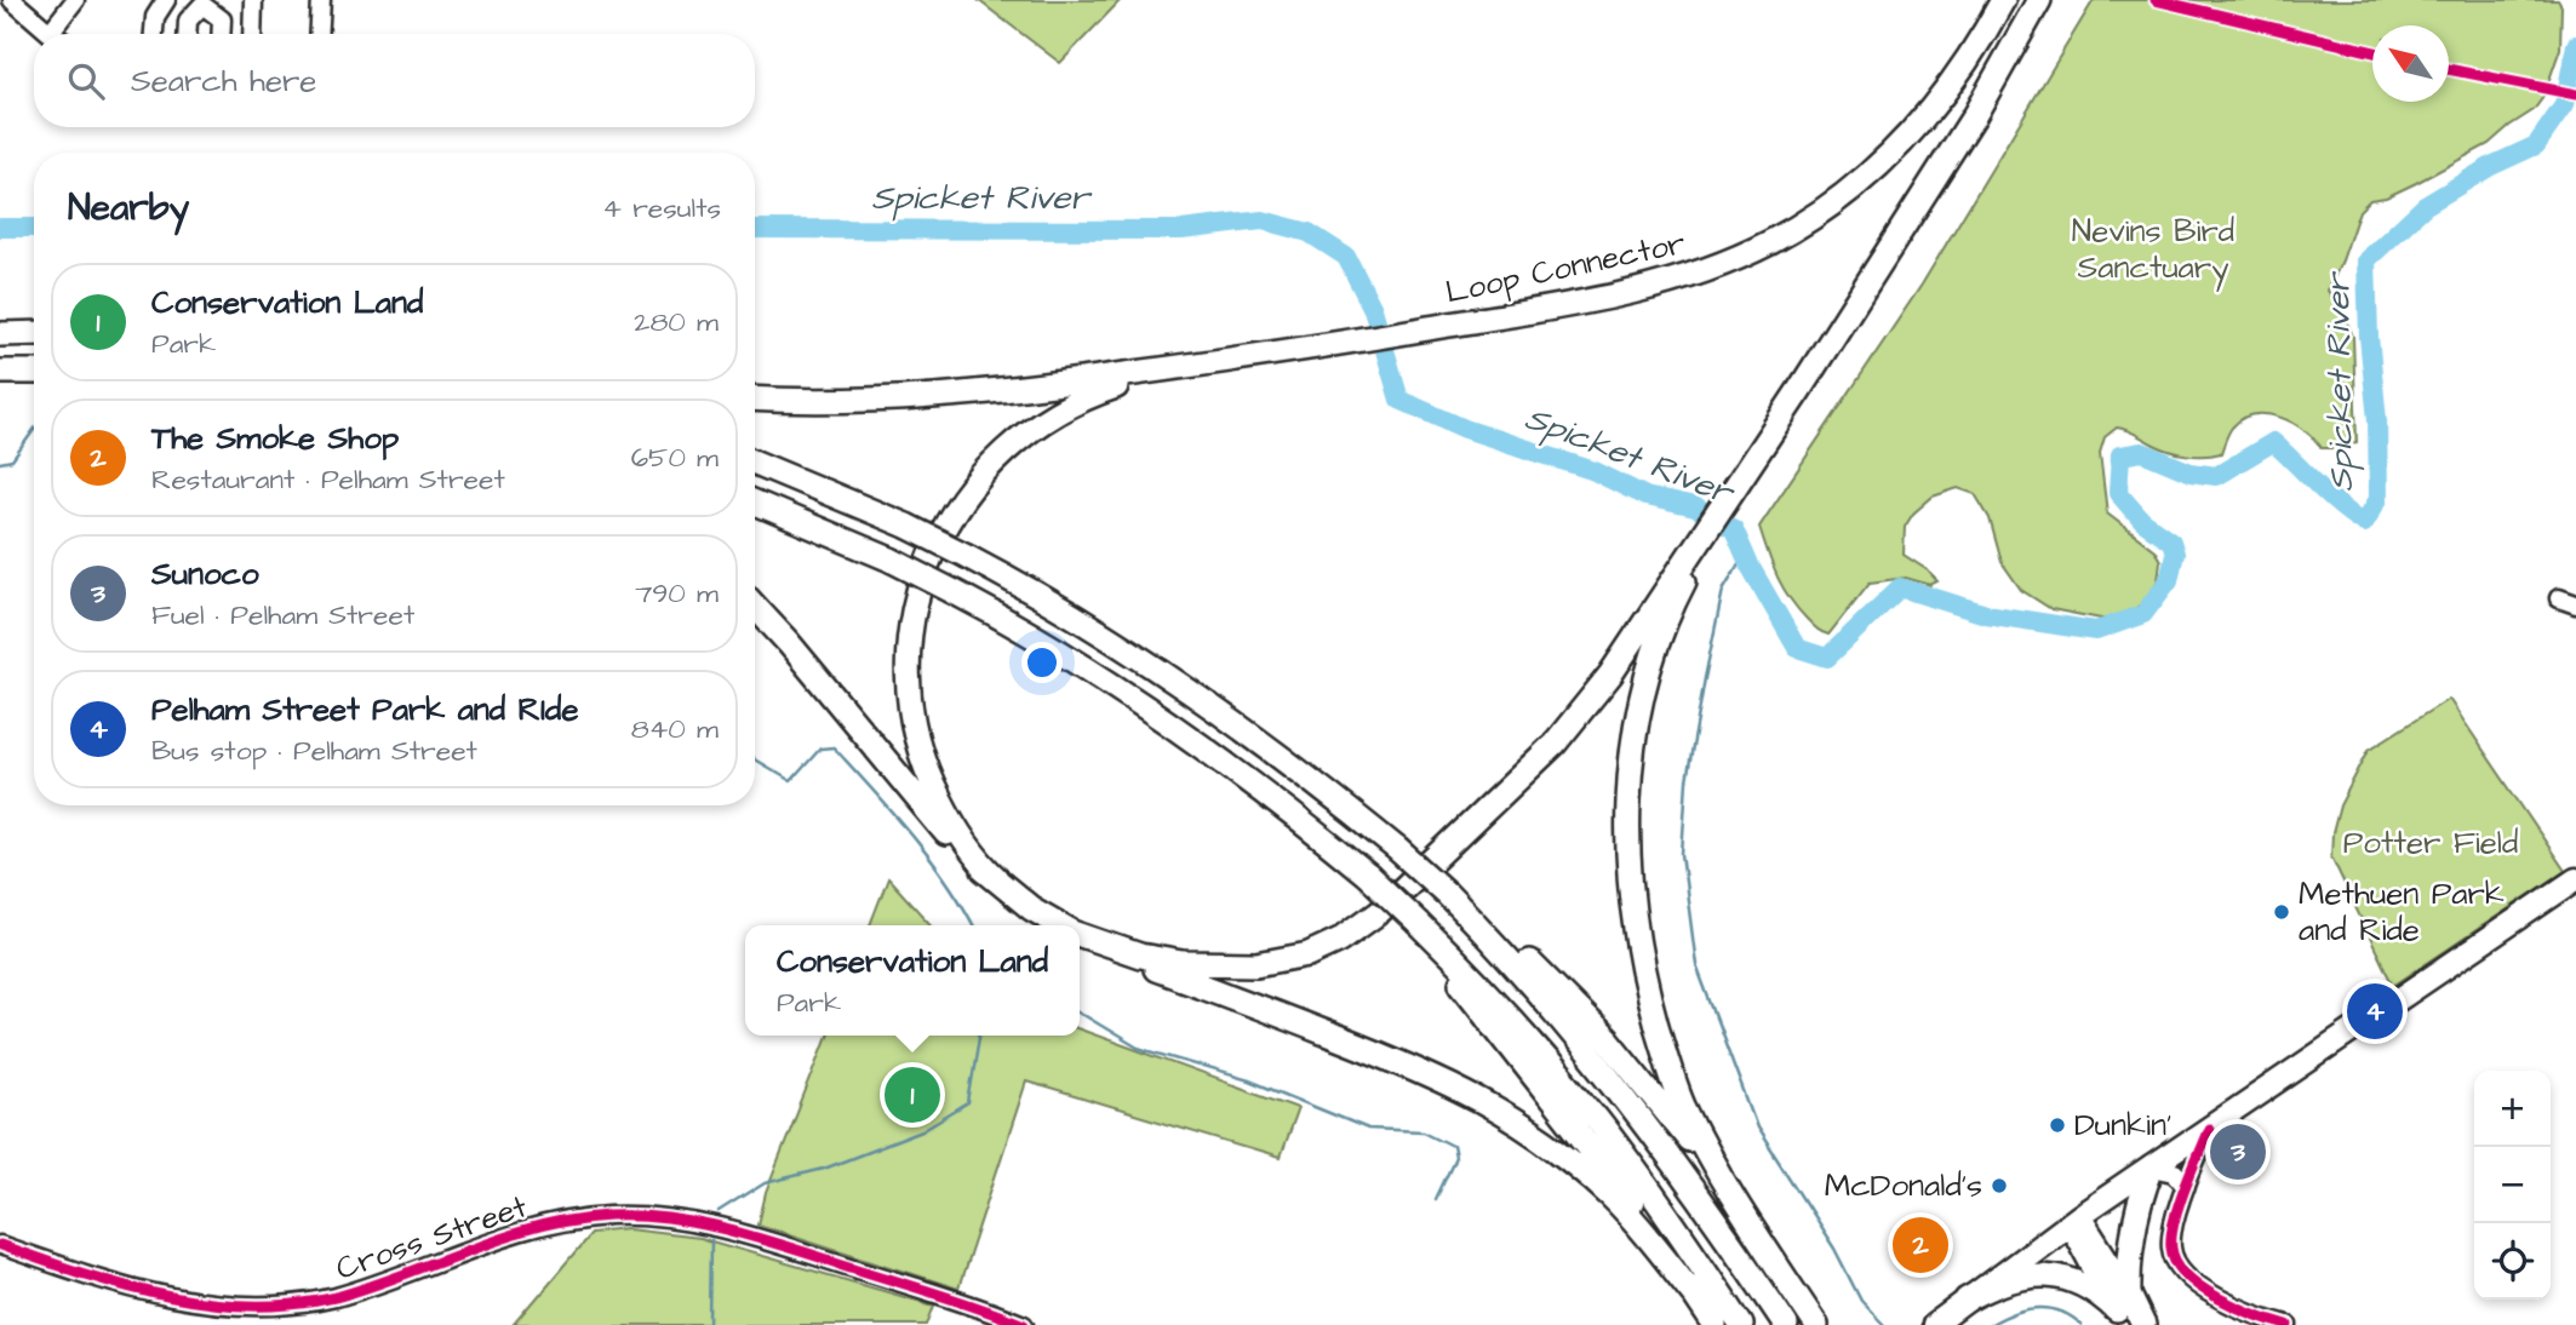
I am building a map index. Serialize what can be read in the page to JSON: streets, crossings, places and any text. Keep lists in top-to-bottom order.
{
  "streets": {
    "highway": ["Loop Connector"],
    "street": ["Cross Street"]
  },
  "water": ["Spicket River"],
  "parks": ["Nevins Bird Sanctuary", "Potter Field"],
  "places": ["Methuen Park and Ride", "Dunkin'", "McDonald's"],
  "north": "top left",
  "page": {
    "search": "Search here",
    "heading": ["Nearby", "4 results"],
    "list": [
      {
        "mark": "1",
        "name": "Conservation Land",
        "note": "Park",
        "value": "280 m"
      },
      {
        "mark": "2",
        "name": "The Smoke Shop",
        "note": "Restaurant · Pelham Street",
        "value": "650 m"
      },
      {
        "mark": "3",
        "name": "Sunoco",
        "note": "Fuel · Pelham Street",
        "value": "790 m"
      },
      {
        "mark": "4",
        "name": "Pelham Street Park and RIde",
        "note": "Bus stop · Pelham Street",
        "value": "840 m"
      }
    ],
    "popup": ["Conservation Land", "Park"],
    "pins": [
      "4",
      "1",
      "3",
      "2"
    ],
    "map_buttons": ["+", "−"]
  }
}
